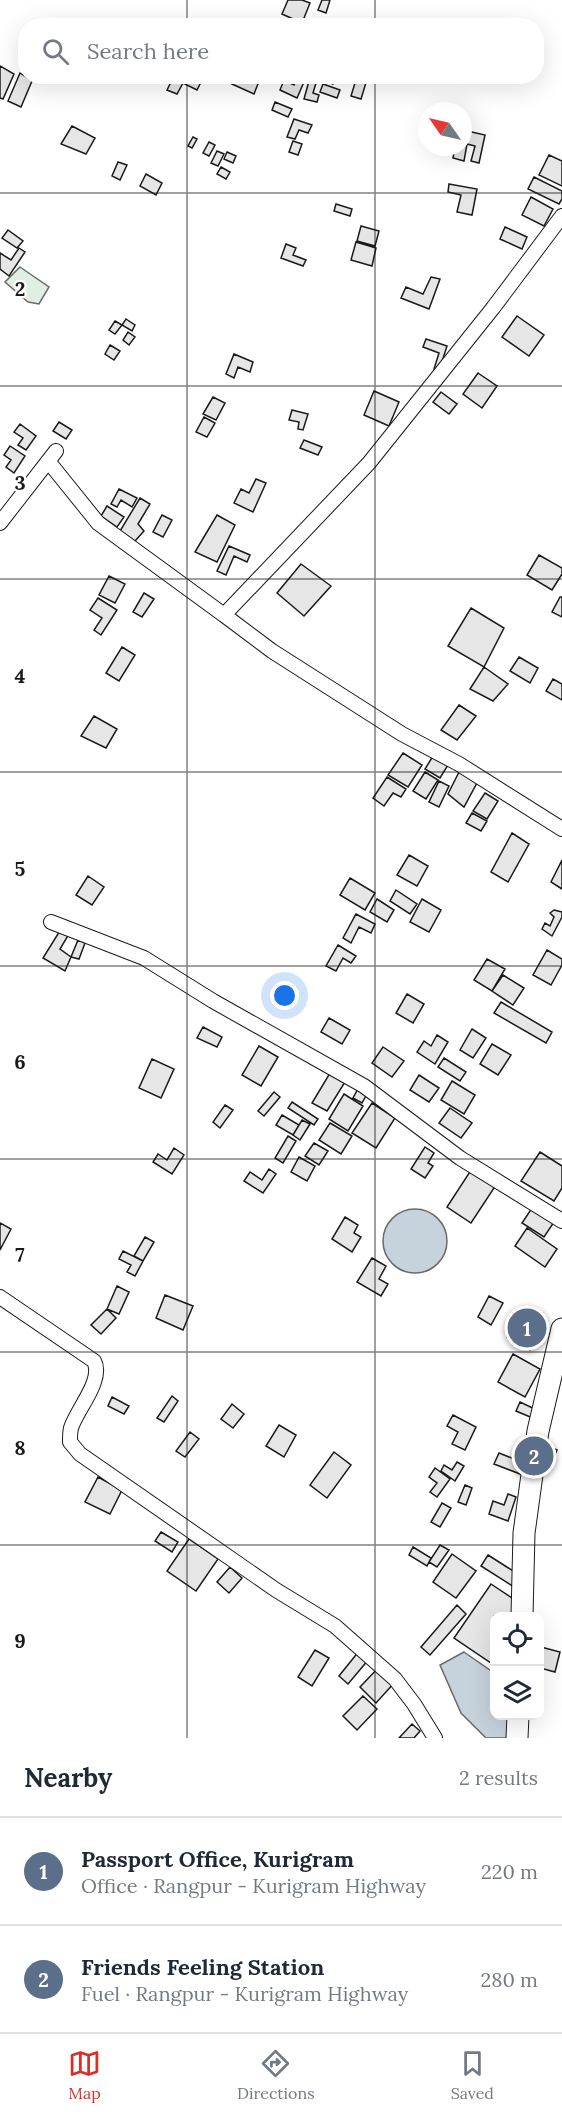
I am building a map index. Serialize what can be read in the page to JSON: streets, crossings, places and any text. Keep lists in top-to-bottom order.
{
  "north": "top left",
  "page": {
    "search": "Search here",
    "pins": ["1", "2"],
    "heading": ["Nearby", "2 results"],
    "list": [
      {
        "mark": "1",
        "name": "Passport Office, Kurigram",
        "note": "Office · Rangpur - Kurigram Highway",
        "value": "220 m"
      },
      {
        "mark": "2",
        "name": "Friends Feeling Station",
        "note": "Fuel · Rangpur - Kurigram Highway",
        "value": "280 m"
      }
    ],
    "nav": ["Map", "Directions", "Saved"]
  },
  "grid": {
    "rows": [
      "2",
      "3",
      "4",
      "5",
      "6",
      "7",
      "8",
      "9"
    ]
  }
}
